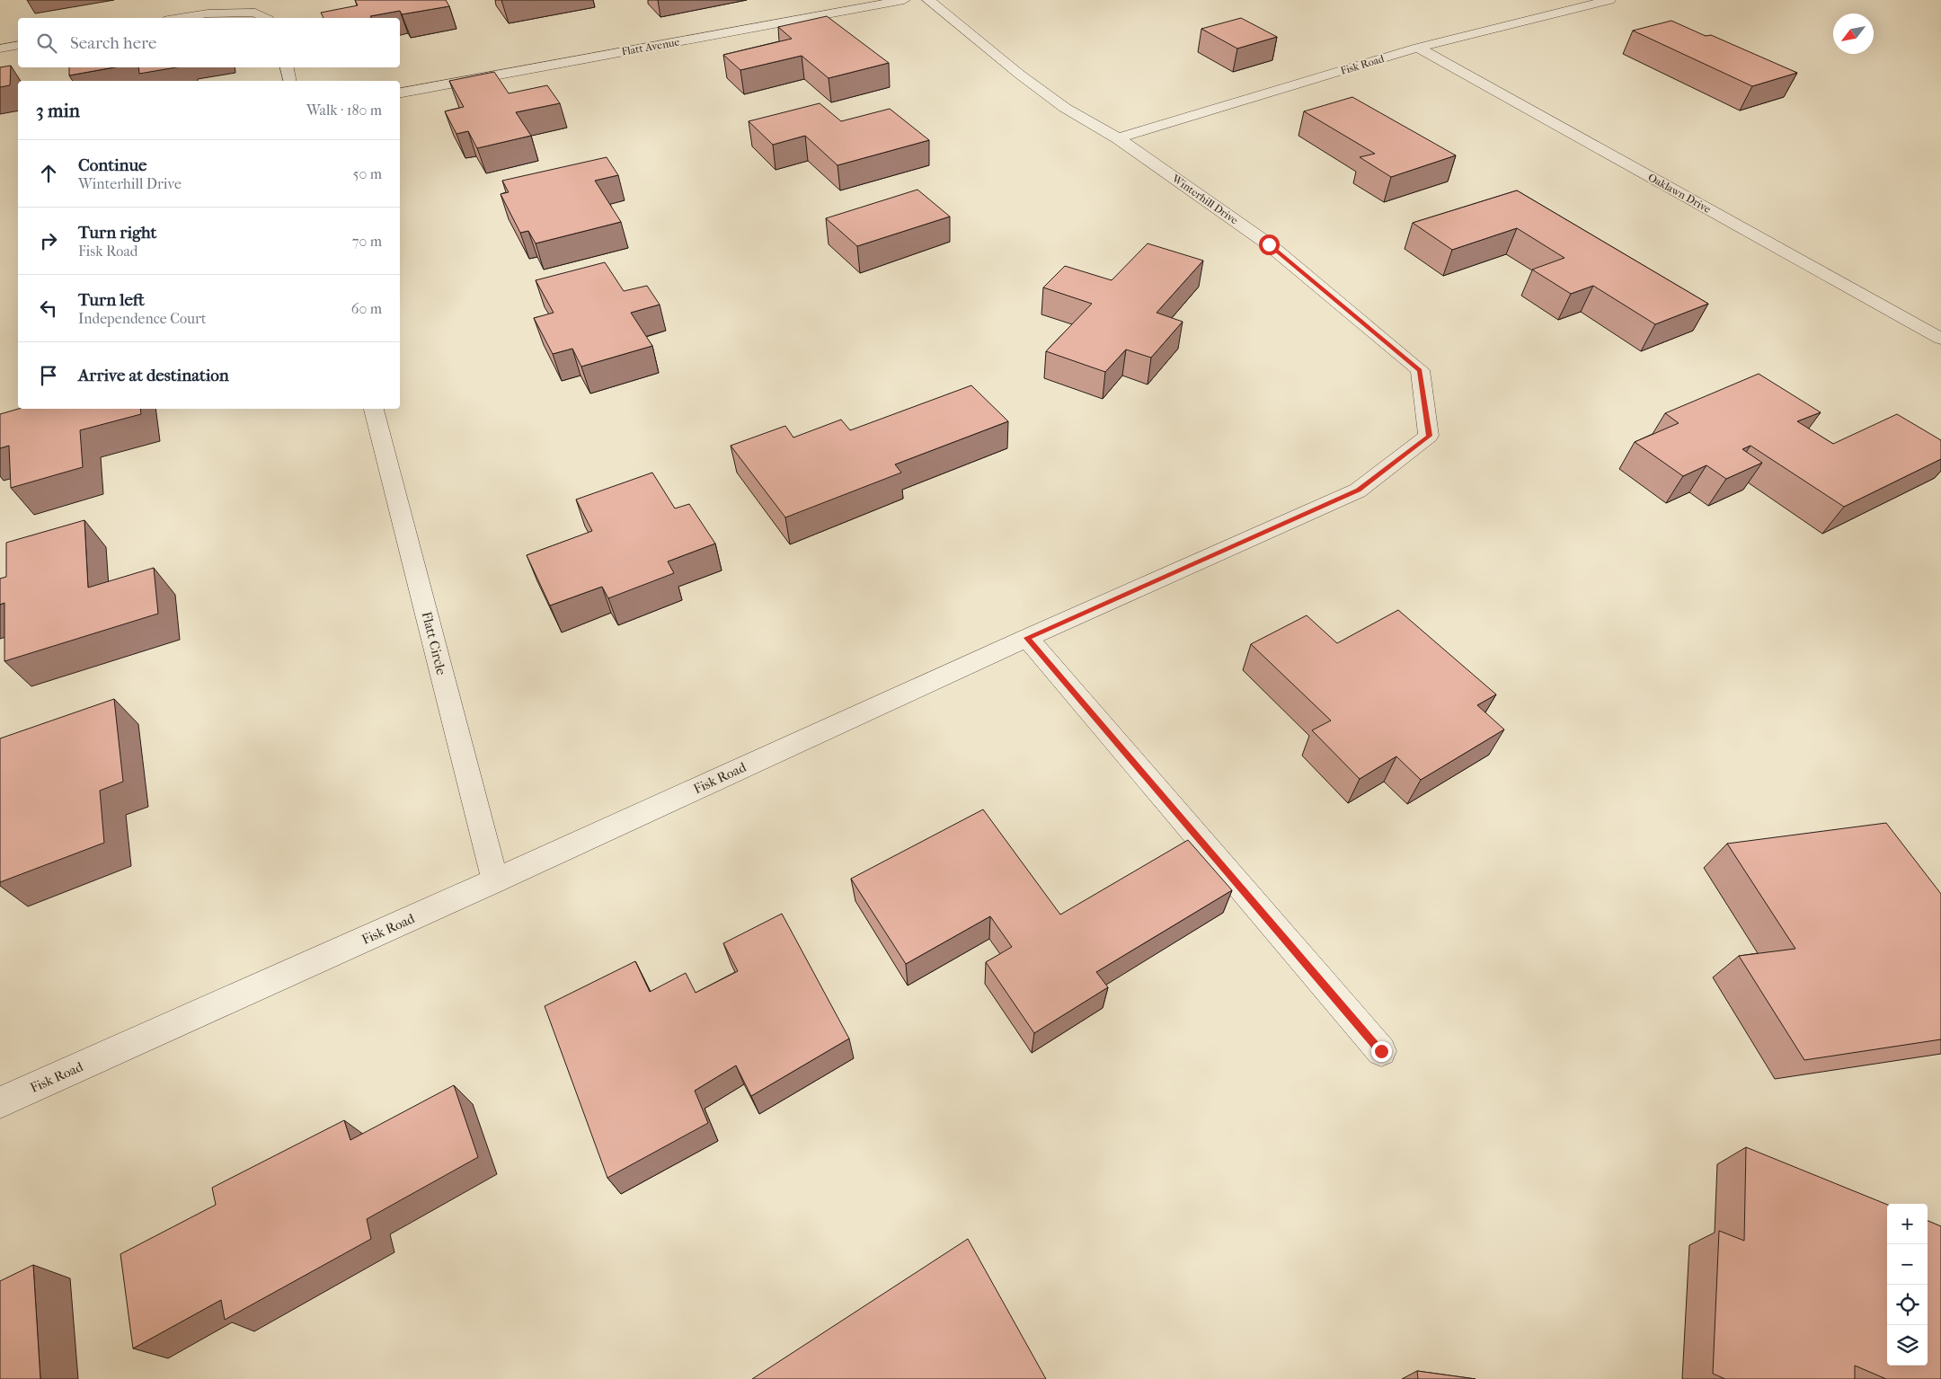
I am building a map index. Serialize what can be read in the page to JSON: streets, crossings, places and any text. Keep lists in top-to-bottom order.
{
  "streets": {
    "street": [
      "Flatt Avenue",
      "Fisk Road",
      "Oaklawn Drive",
      "Winterhill Drive",
      "Flatt Circle"
    ]
  },
  "crossings": [
    ["Fisk Road", "Oaklawn Drive"],
    ["Fisk Road", "Winterhill Drive"],
    ["Fisk Road", "Flatt Circle"]
  ],
  "north": "bottom left",
  "page": {
    "search": "Search here",
    "heading": ["3 min", "Walk · 180 m"],
    "list": [
      ["Continue", "Winterhill Drive", "50 m"],
      ["Turn right", "Fisk Road", "70 m"],
      ["Turn left", "Independence Court", "60 m"],
      "Arrive at destination"
    ],
    "map_buttons": ["+", "−"]
  }
}
